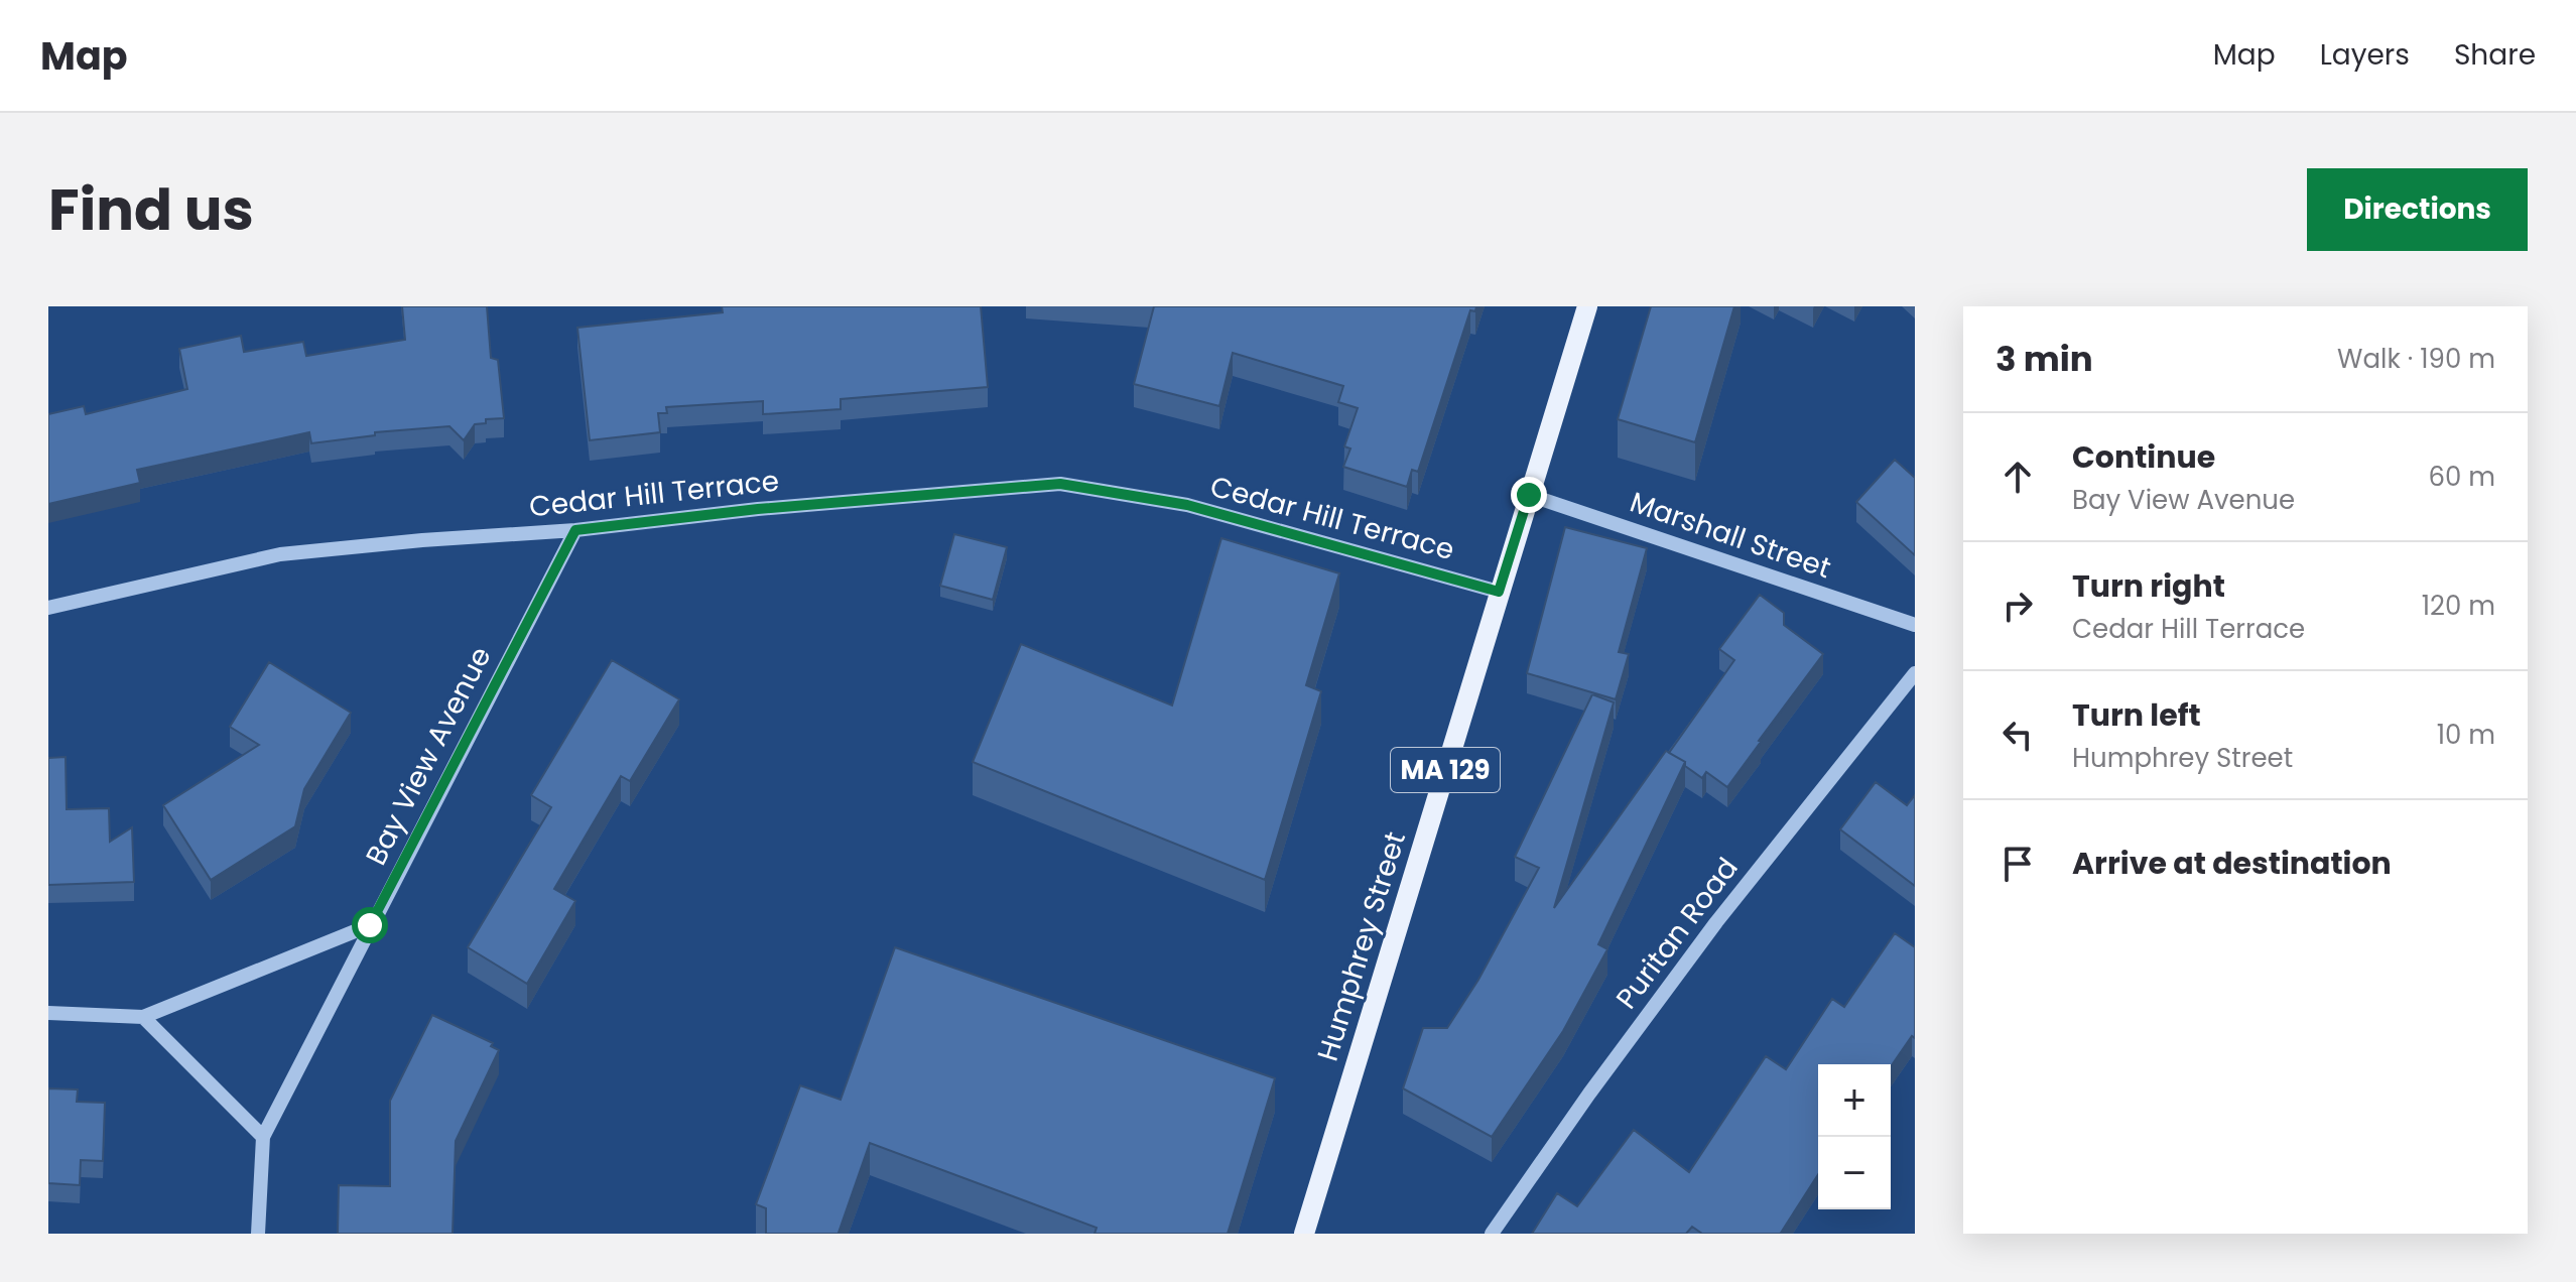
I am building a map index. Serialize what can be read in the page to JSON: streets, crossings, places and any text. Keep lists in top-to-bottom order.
{
  "streets": {
    "main road": ["MA 129", "Humphrey Street"],
    "street": [
      "Cedar Hill Terrace",
      "Marshall Street",
      "Bay View Avenue",
      "Puritan Road"
    ]
  },
  "crossings": [
    ["Cedar Hill Terrace", "Bay View Avenue"],
    ["Cedar Hill Terrace", "Humphrey Street"],
    ["Marshall Street", "Humphrey Street"]
  ],
  "page": {
    "header": "Map",
    "nav": ["Map", "Layers", "Share"],
    "title": "Find us",
    "buttons": "Directions",
    "heading": ["3 min", "Walk · 190 m"],
    "list": [
      ["Continue", "Bay View Avenue", "60 m"],
      ["Turn right", "Cedar Hill Terrace", "120 m"],
      ["Turn left", "Humphrey Street", "10 m"],
      "Arrive at destination"
    ],
    "map_buttons": ["+", "−"]
  }
}
